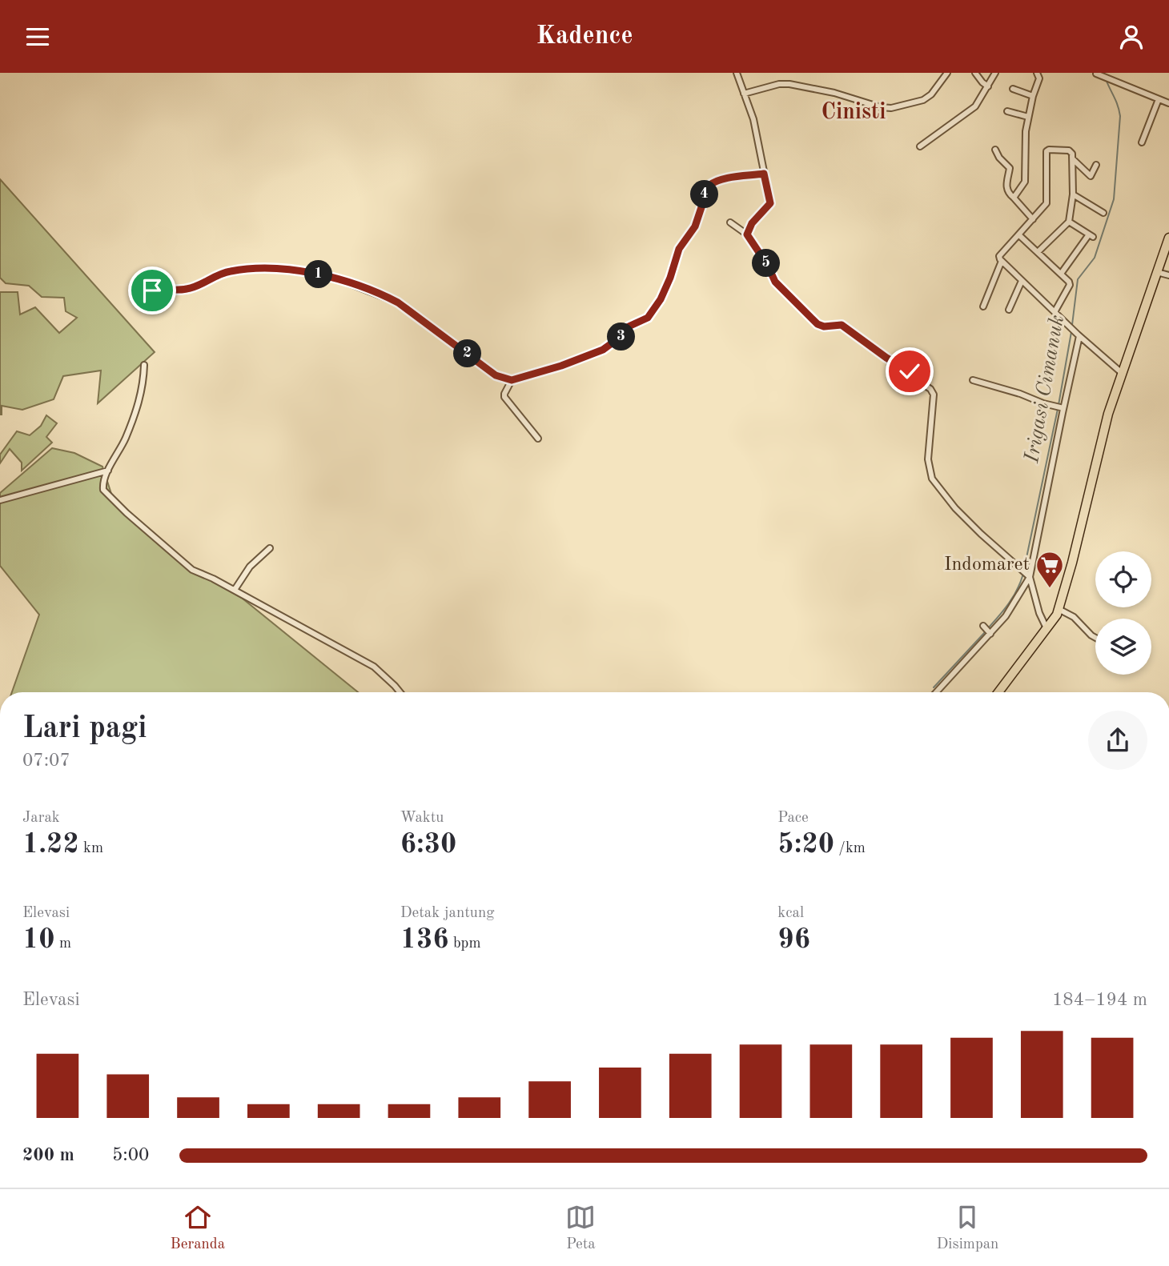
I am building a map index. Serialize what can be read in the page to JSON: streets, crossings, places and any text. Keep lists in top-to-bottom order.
{
  "districts": ["Cinisti"],
  "water": ["Irigasi Cimanuk"],
  "places": {
    "supermarket": ["Indomaret"]
  },
  "page": {
    "header": "Kadence",
    "pins": [
      "4",
      "5",
      "1",
      "3",
      "2"
    ],
    "heading": ["Lari pagi", "07:07"],
    "stats": [
      ["Jarak", "1.22 km"],
      ["Waktu", "6:30"],
      ["Pace", "5:20 /km"],
      ["Elevasi", "10 m"],
      ["Detak jantung", "136 bpm"],
      ["kcal", "96"]
    ],
    "chart": ["Elevasi", "184–194 m"],
    "list": [
      {
        "name": "200 m",
        "note": "5:00"
      }
    ],
    "tabs": ["Beranda", "Peta", "Disimpan"]
  }
}
